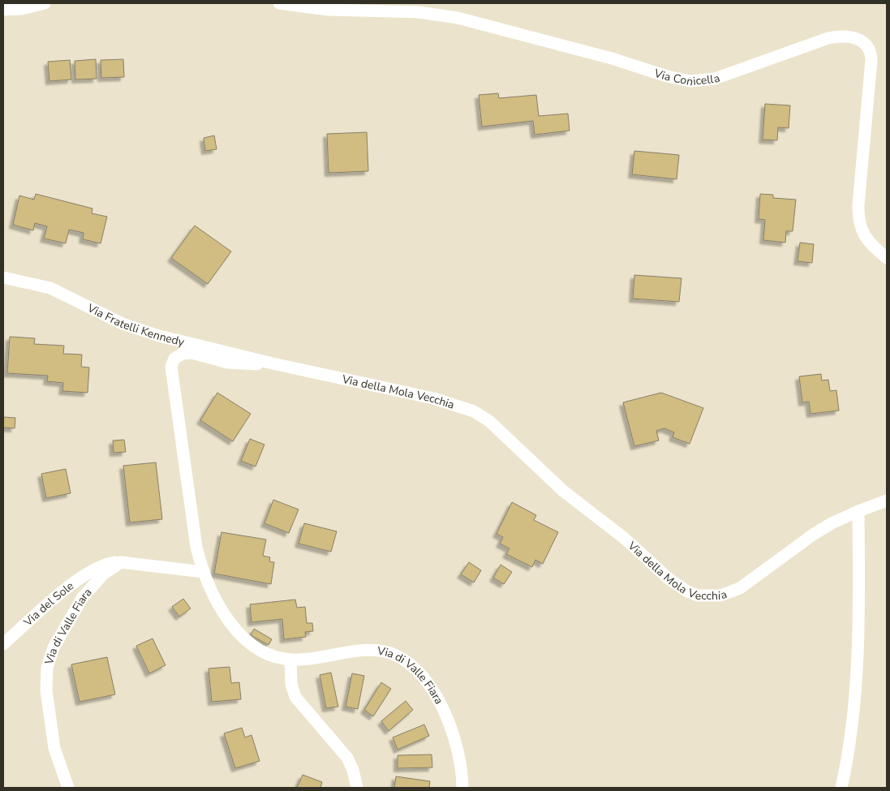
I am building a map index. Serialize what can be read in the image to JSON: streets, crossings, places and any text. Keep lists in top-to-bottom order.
{
  "streets": {
    "street": [
      "Via Conicella",
      "Via Fratelli Kennedy",
      "Via della Mola Vecchia",
      "Via del Sole",
      "Via di Valle Fiara"
    ]
  },
  "crossings": [
    ["Via Fratelli Kennedy", "Via della Mola Vecchia"],
    ["Via Fratelli Kennedy", "Via di Valle Fiara"],
    ["Via della Mola Vecchia", "Via di Valle Fiara"],
    ["Via del Sole", "Via di Valle Fiara"]
  ]
}
